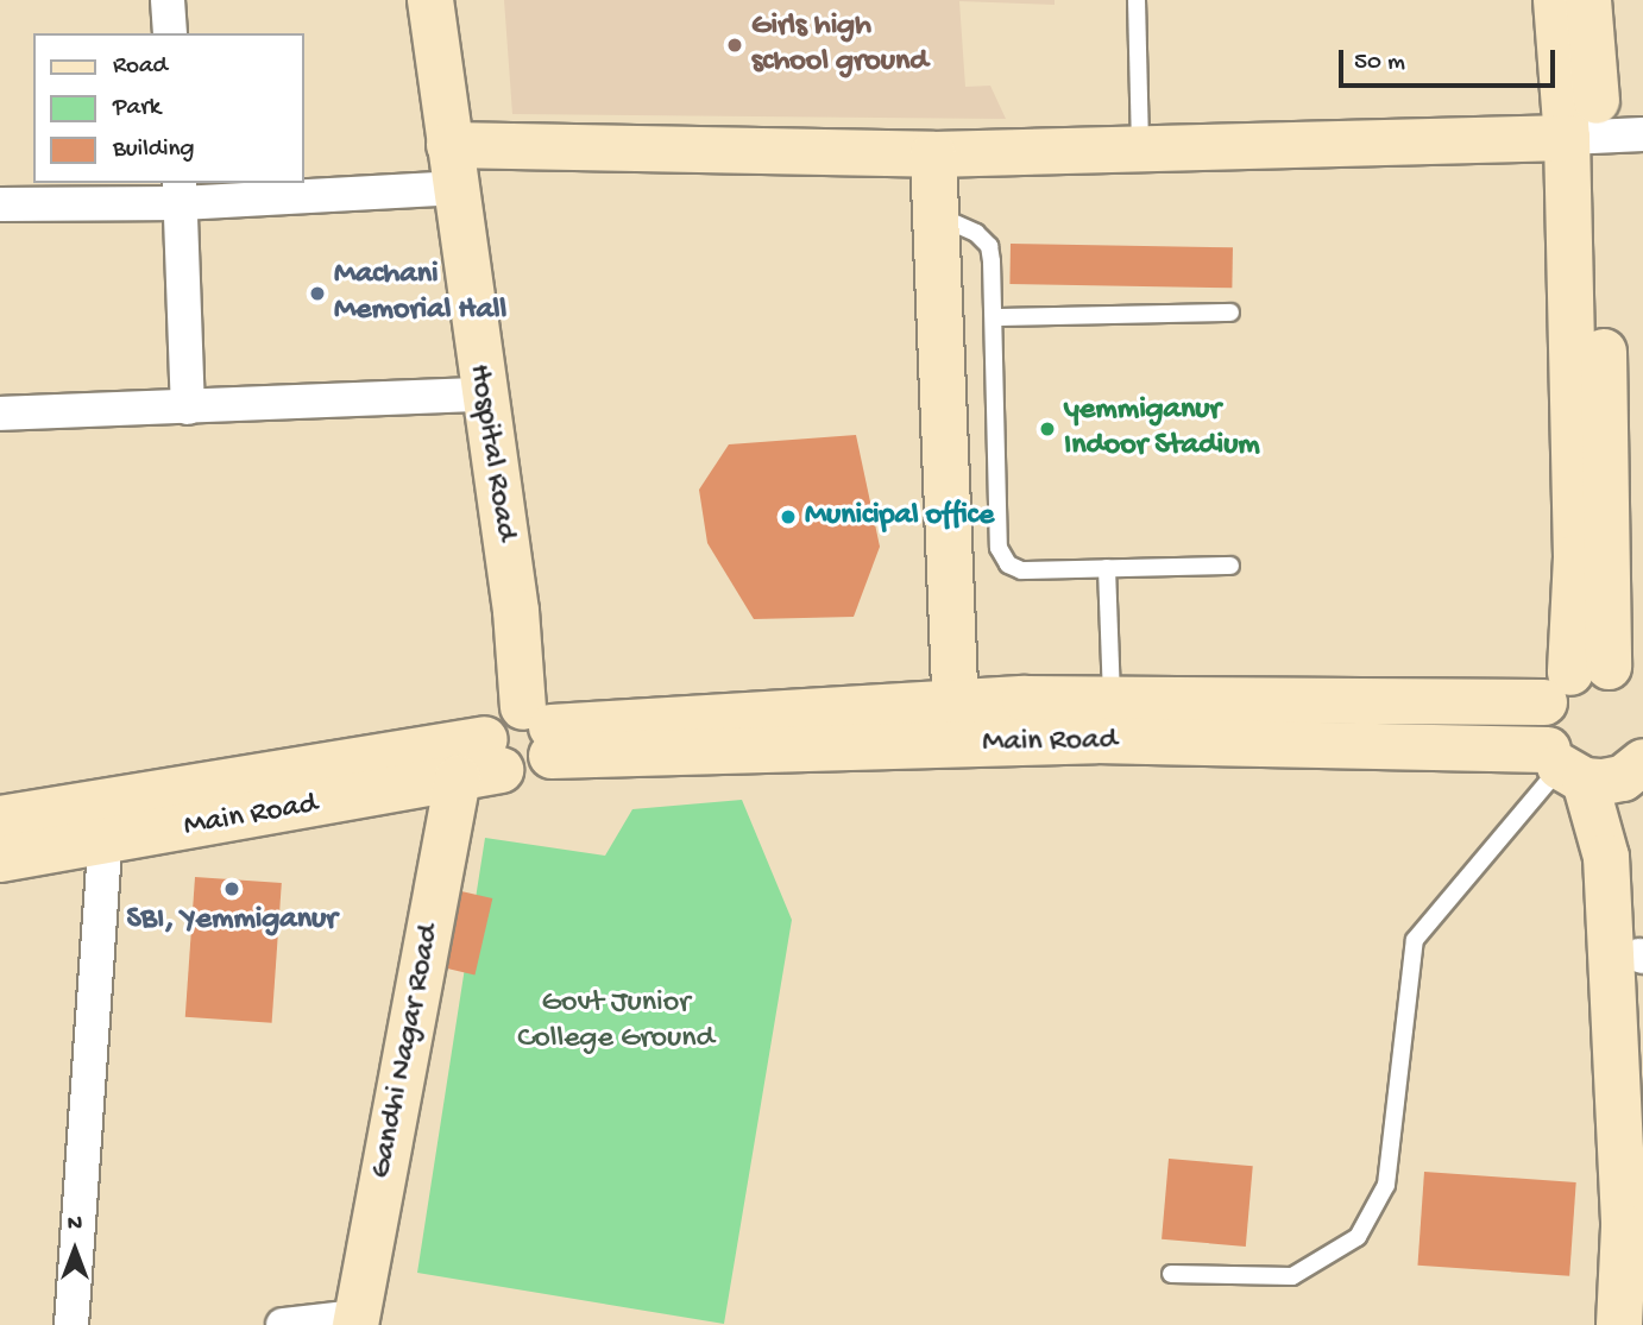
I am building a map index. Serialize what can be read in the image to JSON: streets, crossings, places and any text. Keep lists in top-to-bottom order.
{
  "streets": {
    "street": ["Hospital Road", "Main Road", "Gandhi Nagar Road"]
  },
  "crossings": [
    ["Hospital Road", "Main Road"],
    ["Main Road", "Gandhi Nagar Road"]
  ],
  "parks": ["Govt Junior College Ground"],
  "places": [
    "Girls high school ground",
    "Machani Memorial Hall",
    "yemmiganur Indoor Stadium",
    "Municipal office",
    "SBI, Yemmiganur"
  ],
  "legend": ["Road", "Park", "Building"],
  "scale_bar": "50 m",
  "north": "top"
}
